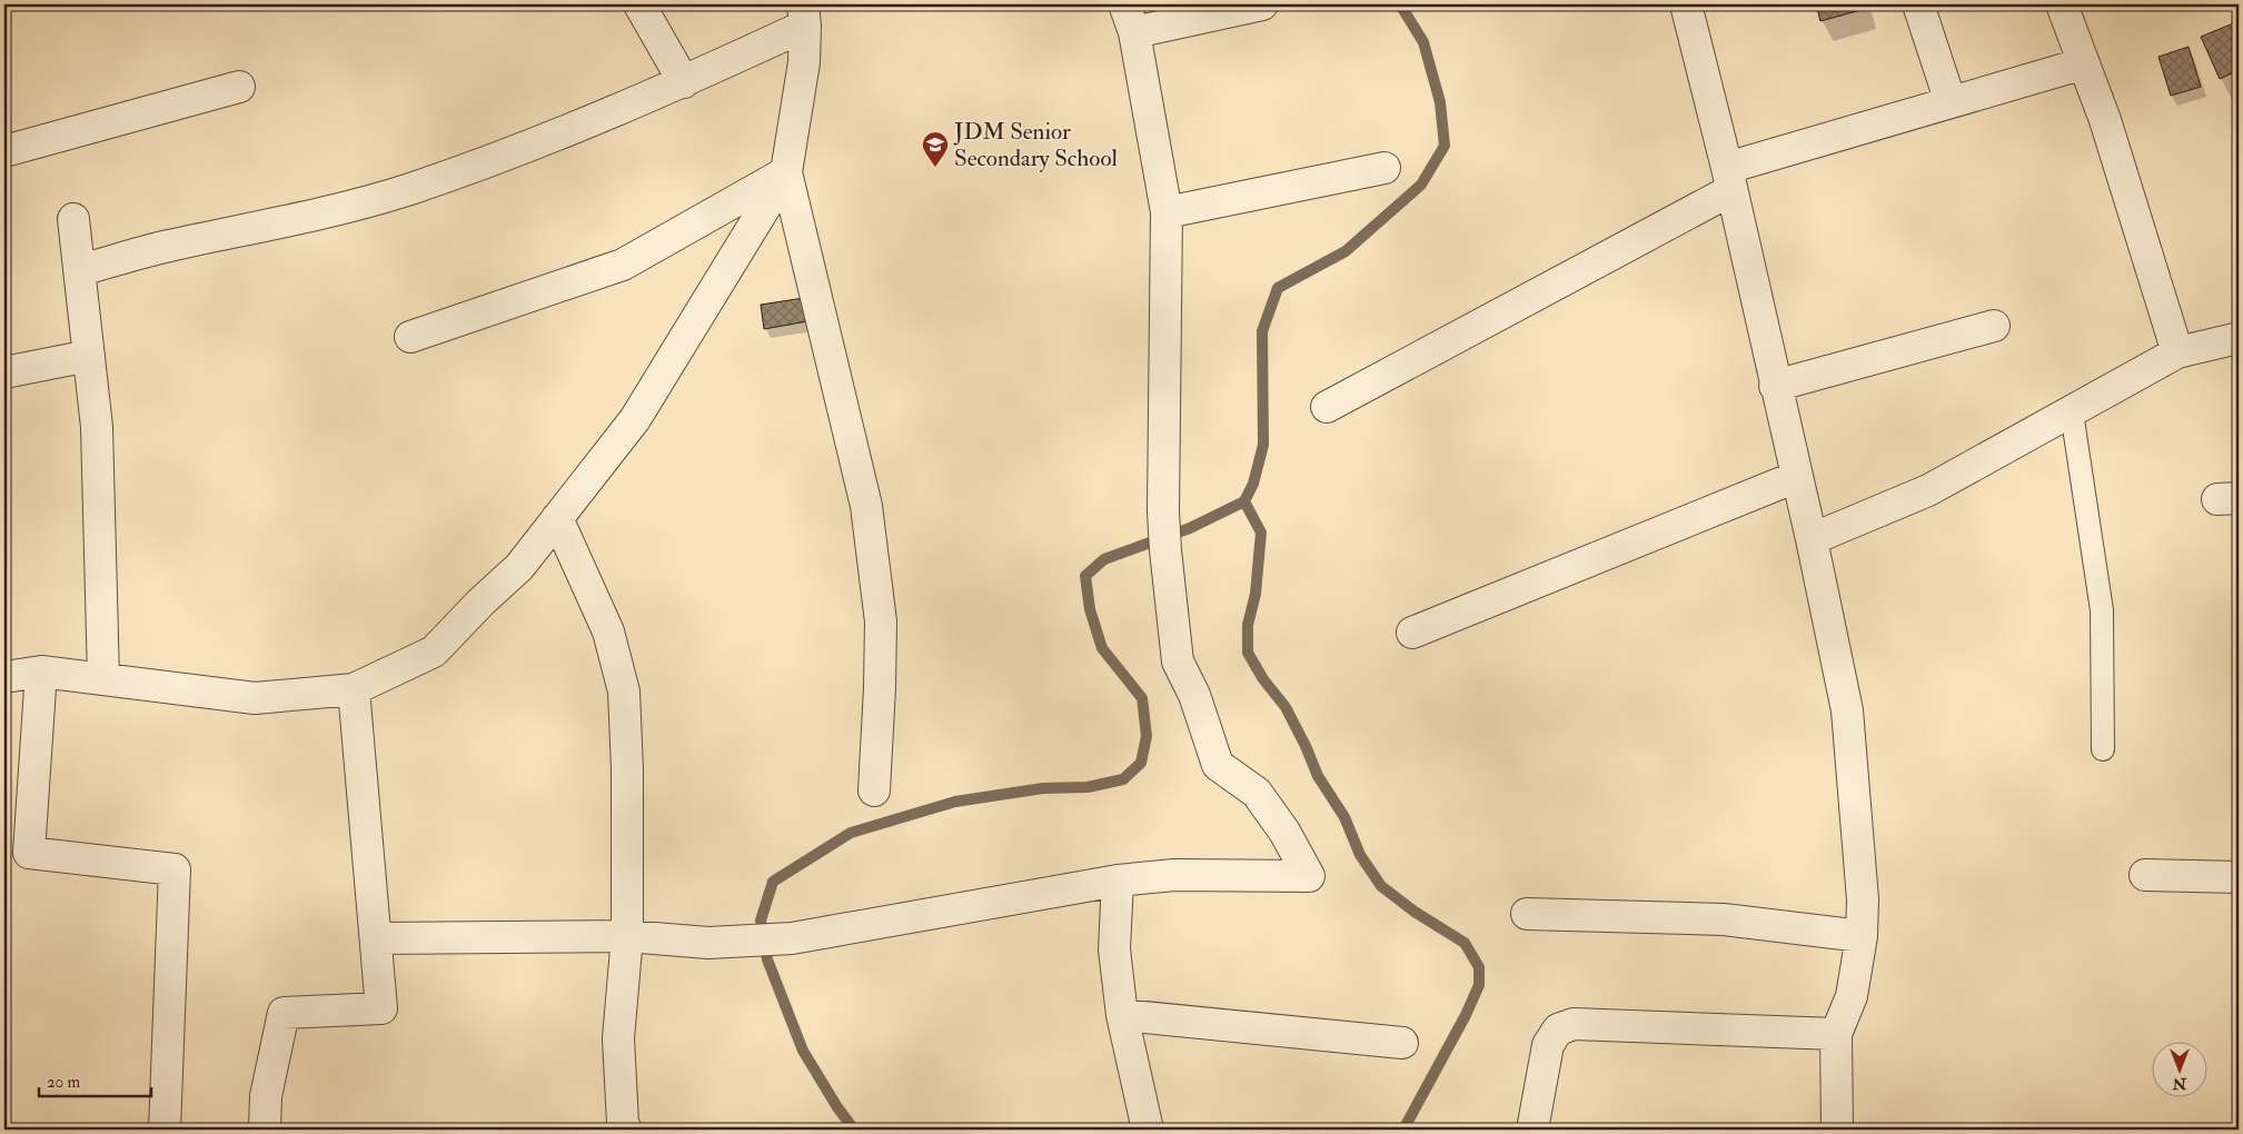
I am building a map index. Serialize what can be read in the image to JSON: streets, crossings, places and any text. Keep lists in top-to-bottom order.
{
  "places": {
    "school or university": ["JDM Senior Secondary School"]
  },
  "scale_bar": "20 m",
  "north": "bottom"
}
